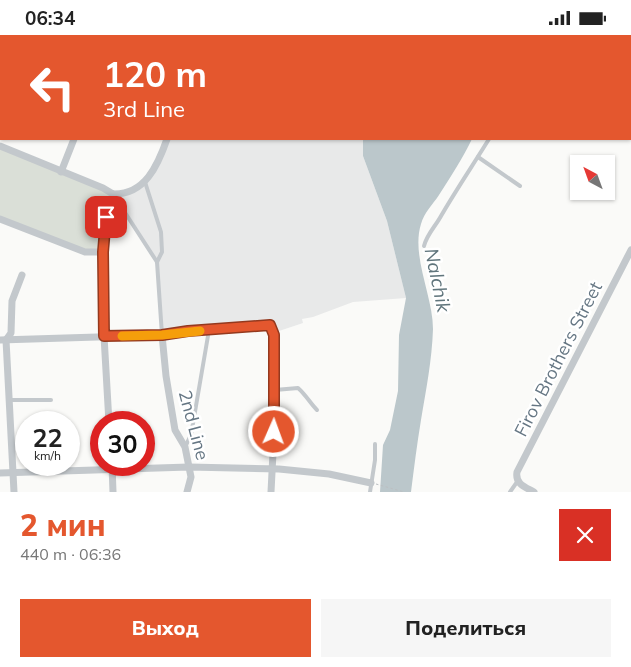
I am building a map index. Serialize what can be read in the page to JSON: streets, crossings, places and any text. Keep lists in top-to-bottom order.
{
  "streets": {
    "street": ["Firov Brothers Street", "2nd Line"]
  },
  "water": ["Nalchik"],
  "north": "top left",
  "page": {
    "status": "06:34",
    "turn": ["120 m", "3rd Line"],
    "speed": "22 km/h",
    "limit": "30",
    "heading": ["2 мин", "440 m · 06:36"],
    "buttons": ["Выход", "Поделиться"]
  }
}
